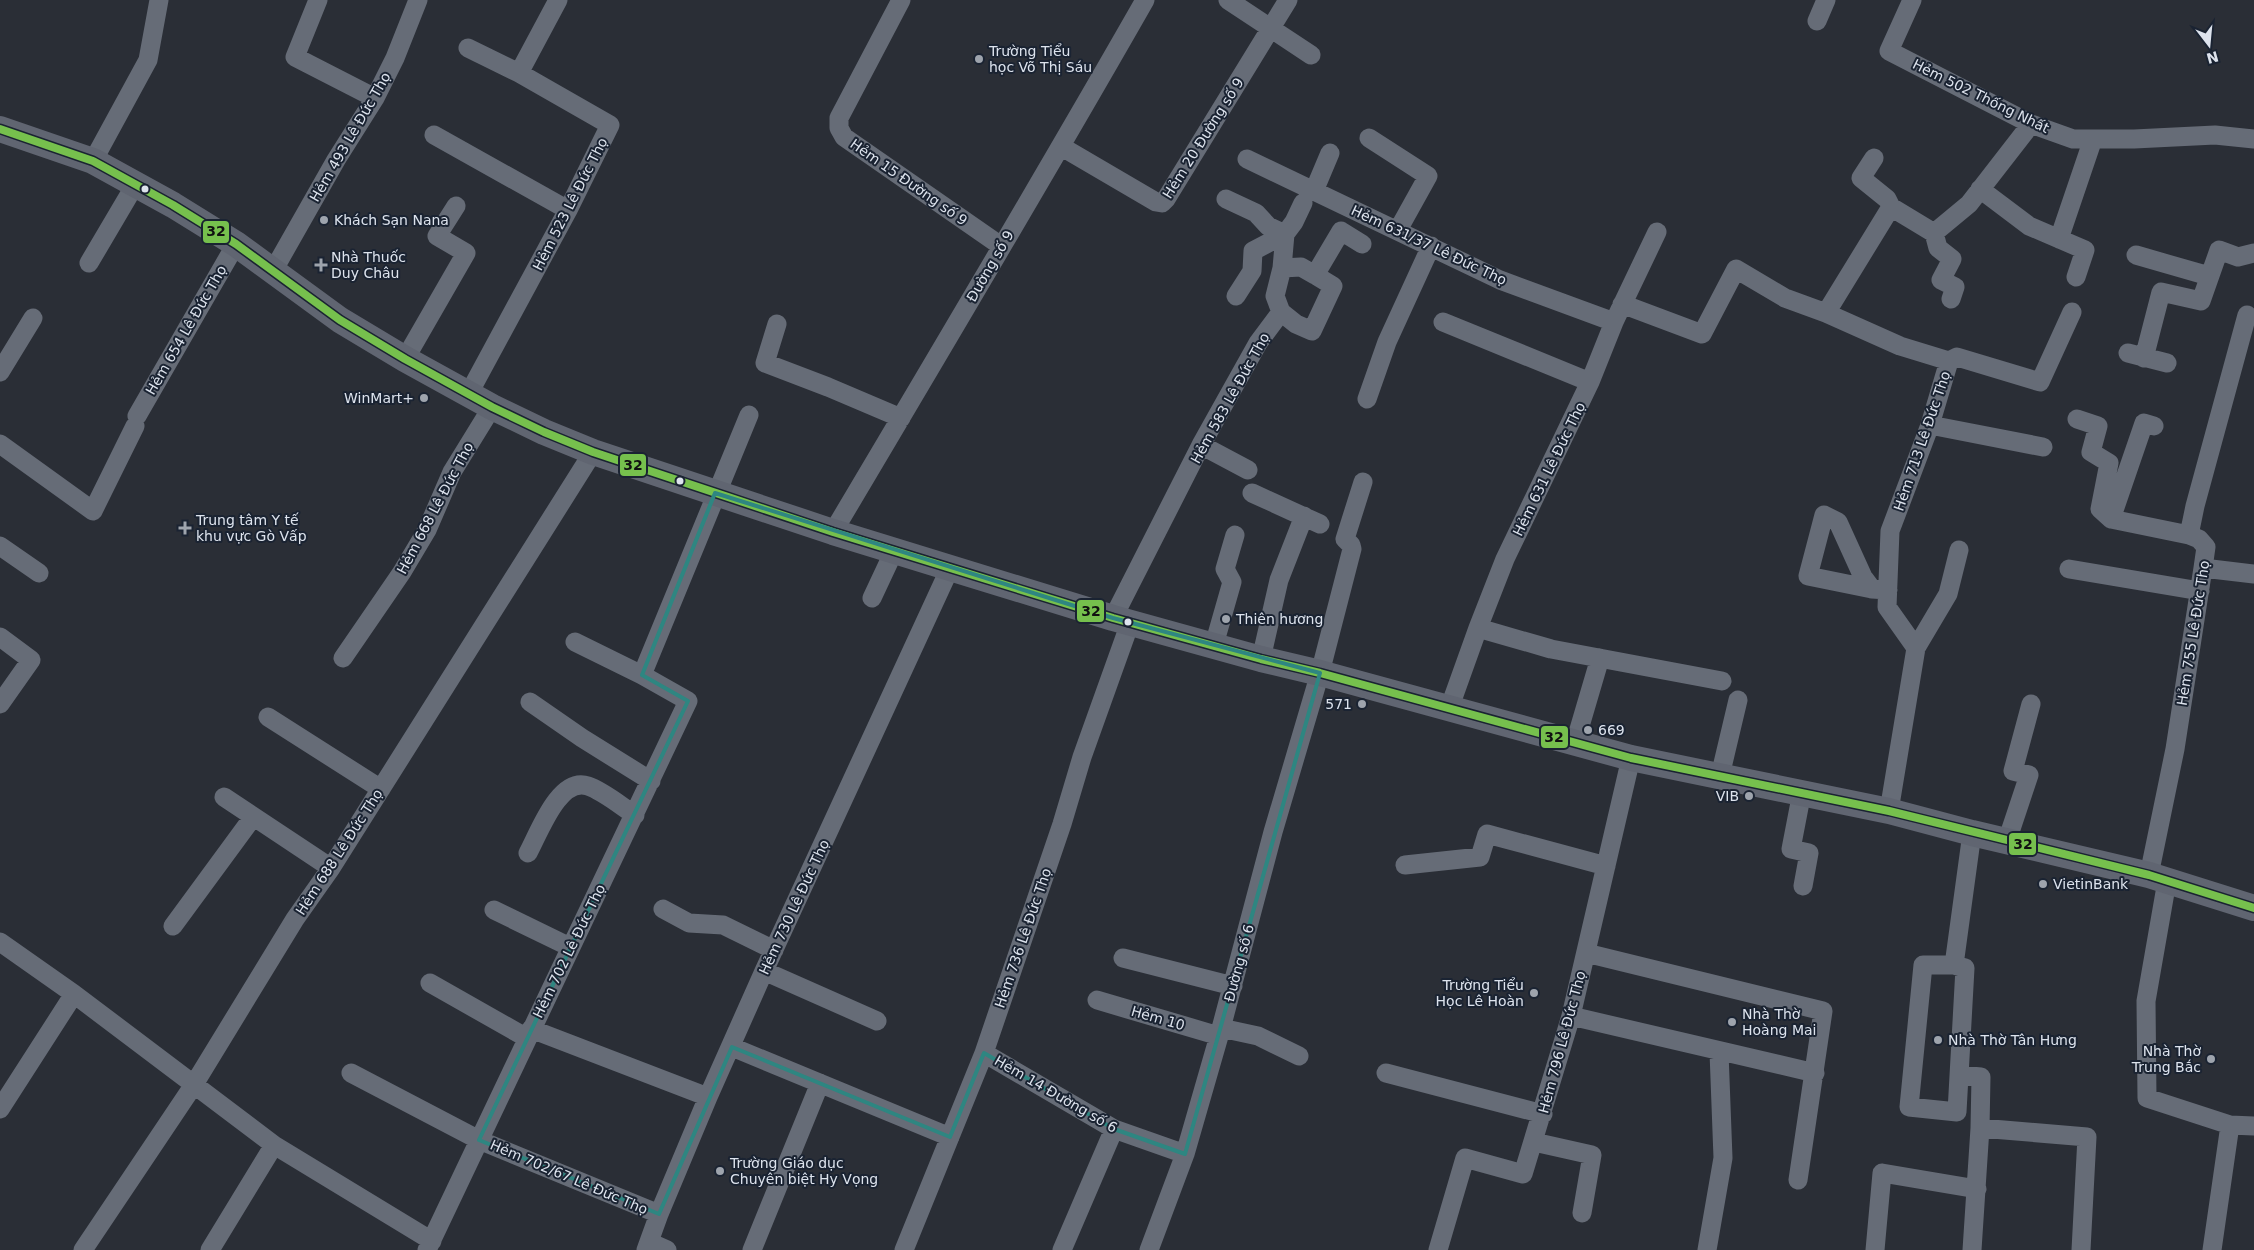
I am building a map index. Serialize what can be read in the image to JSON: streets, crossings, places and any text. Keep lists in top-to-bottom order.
{
  "streets": {
    "street": [
      "Hẻm 502 Thống Nhất",
      "Hẻm 493 Lê Đức Thọ",
      "Hẻm 20 Đường số 9",
      "Hẻm 15 Đường số 9",
      "Hẻm 523 Lê Đức Thọ",
      "Hẻm 631/37 Lê Đức Thọ",
      "Đường số 9",
      "Hẻm 654 Lê Đức Thọ",
      "Hẻm 583 Lê Đức Thọ",
      "Hẻm 713 Lê Đức Thọ",
      "Hẻm 631 Lê Đức Thọ",
      "Hẻm 668 Lê Đức Thọ",
      "Hẻm 755 Lê Đức Thọ",
      "Hẻm 688 Lê Đức Thọ",
      "Hẻm 730 Lê Đức Thọ",
      "Hẻm 736 Lê Đức Thọ",
      "Hẻm 702 Lê Đức Thọ",
      "Đường số 6",
      "Hẻm 10",
      "Hẻm 796 Lê Đức Thọ",
      "Hẻm 14 Đường số 6",
      "Hẻm 702/67 Lê Đức Thọ"
    ]
  },
  "crossings": [
    ["Hẻm 20 Đường số 9", "Đường số 9"],
    ["Hẻm 15 Đường số 9", "Đường số 9"],
    ["Hẻm 631/37 Lê Đức Thọ", "Hẻm 631 Lê Đức Thọ"],
    ["Hẻm 583 Lê Đức Thọ", "Hẻm 736 Lê Đức Thọ"],
    ["Hẻm 713 Lê Đức Thọ", "Hẻm 631 Lê Đức Thọ"],
    ["Hẻm 730 Lê Đức Thọ", "Hẻm 702/67 Lê Đức Thọ"],
    ["Hẻm 736 Lê Đức Thọ", "Hẻm 14 Đường số 6"],
    ["Hẻm 702 Lê Đức Thọ", "Hẻm 702/67 Lê Đức Thọ"],
    ["Đường số 6", "Hẻm 10"],
    ["Đường số 6", "Hẻm 14 Đường số 6"]
  ],
  "places": {
    "other": [
      "Trường Tiểu học Võ Thị Sáu",
      "Khách Sạn Nana",
      "WinMart+",
      "Thiên hương",
      "571",
      "669",
      "VIB",
      "VietinBank",
      "Trường Tiểu Học Lê Hoàn",
      "Nhà Thờ Hoàng Mai",
      "Nhà Thờ Tân Hưng",
      "Nhà Thờ Trung Bắc",
      "Trường Giáo dục Chuyên biệt Hy Vọng"
    ],
    "health": ["Nhà Thuốc Duy Châu", "Trung tâm Y tế khu vực Gò Vấp"]
  },
  "lines": ["transit line 32"],
  "north": "bottom"
}
